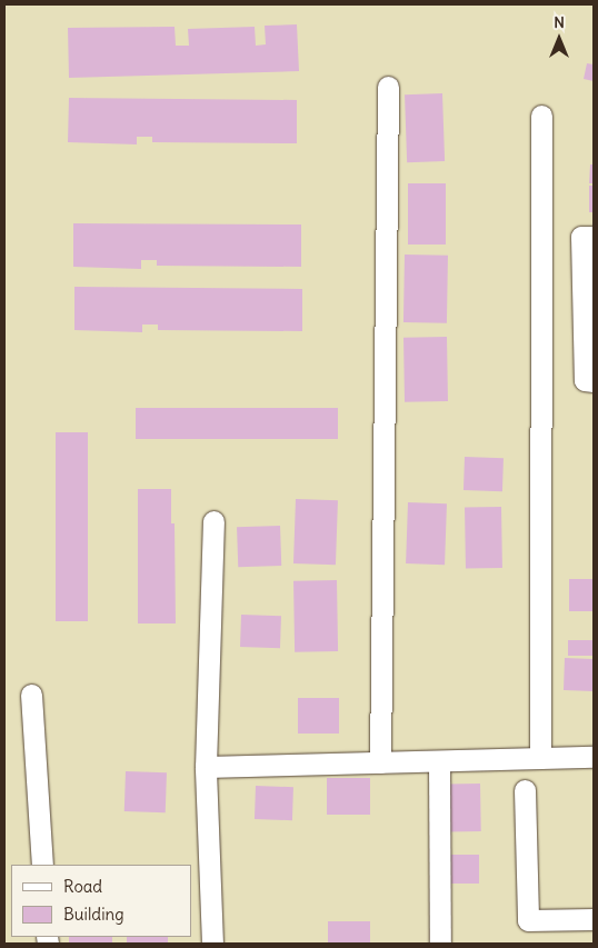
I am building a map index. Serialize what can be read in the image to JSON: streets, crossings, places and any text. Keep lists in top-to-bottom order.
{
  "legend": ["Road", "Building"],
  "north": "top"
}
